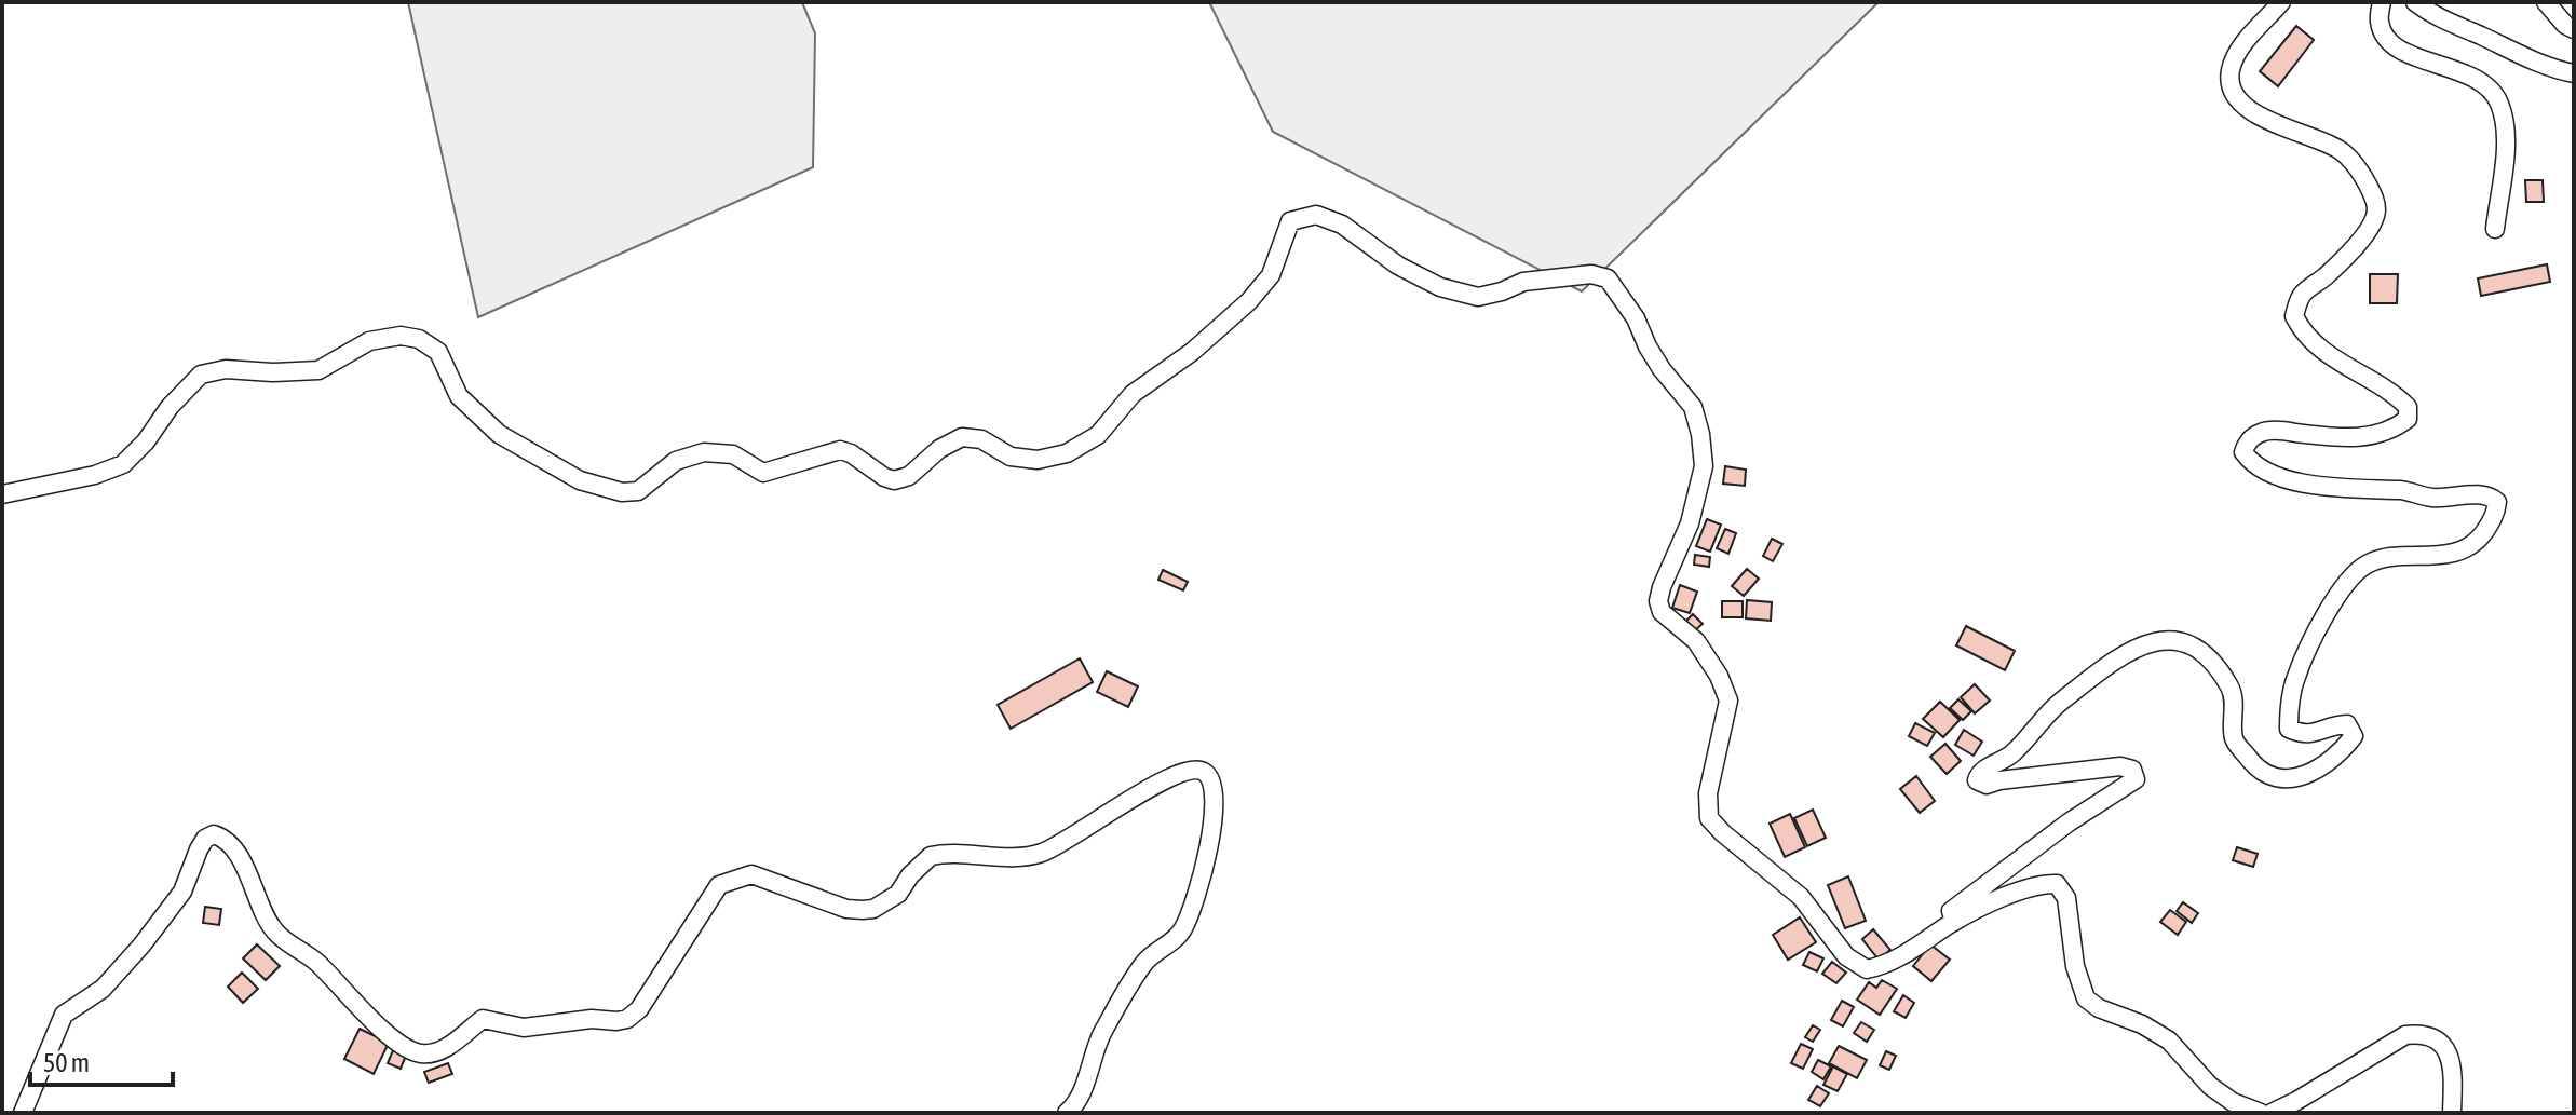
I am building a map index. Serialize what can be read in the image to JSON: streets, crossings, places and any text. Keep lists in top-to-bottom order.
{
  "scale_bar": "50 m"
}
